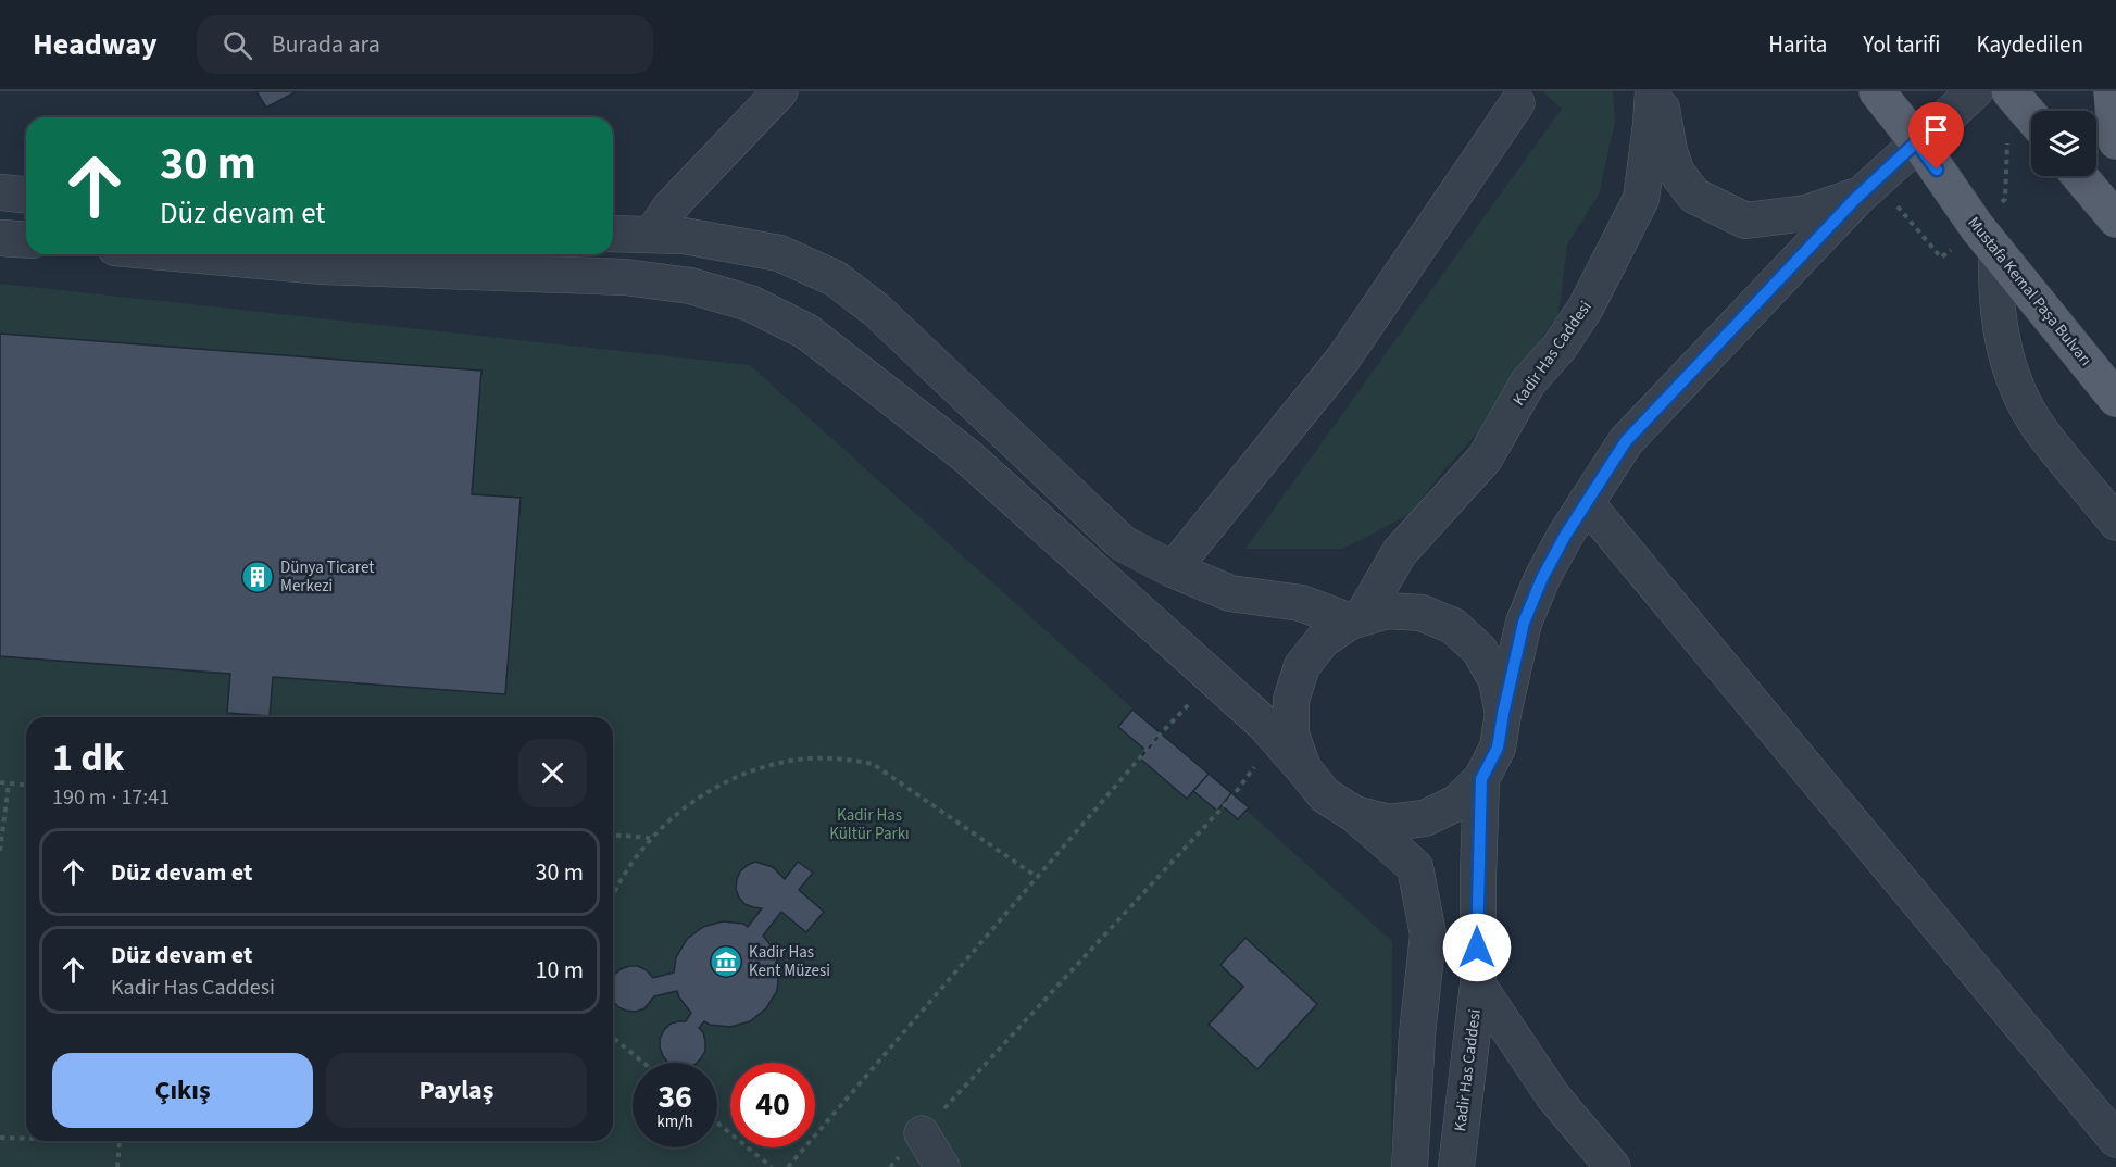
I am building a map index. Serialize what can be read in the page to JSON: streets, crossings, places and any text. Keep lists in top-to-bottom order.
{
  "streets": {
    "main road": ["Mustafa Kemal Paşa Bulvarı"],
    "street": ["Kadir Has Caddesi"]
  },
  "parks": ["Kadir Has Kültür Parkı"],
  "places": {
    "building": ["Dünya Ticaret Merkezi"],
    "museum": ["Kadir Has Kent Müzesi"]
  },
  "page": {
    "header": "Headway",
    "search": "Burada ara",
    "nav": ["Harita", "Yol tarifi", "Kaydedilen"],
    "turn": ["30 m", "Düz devam et"],
    "heading": ["1 dk", "190 m · 17:41"],
    "list": [
      {
        "name": "Düz devam et",
        "value": "30 m"
      },
      {
        "name": "Düz devam et",
        "note": "Kadir Has Caddesi",
        "value": "10 m"
      }
    ],
    "buttons": ["Çıkış", "Paylaş"],
    "speed": "36 km/h",
    "limit": "40"
  }
}
